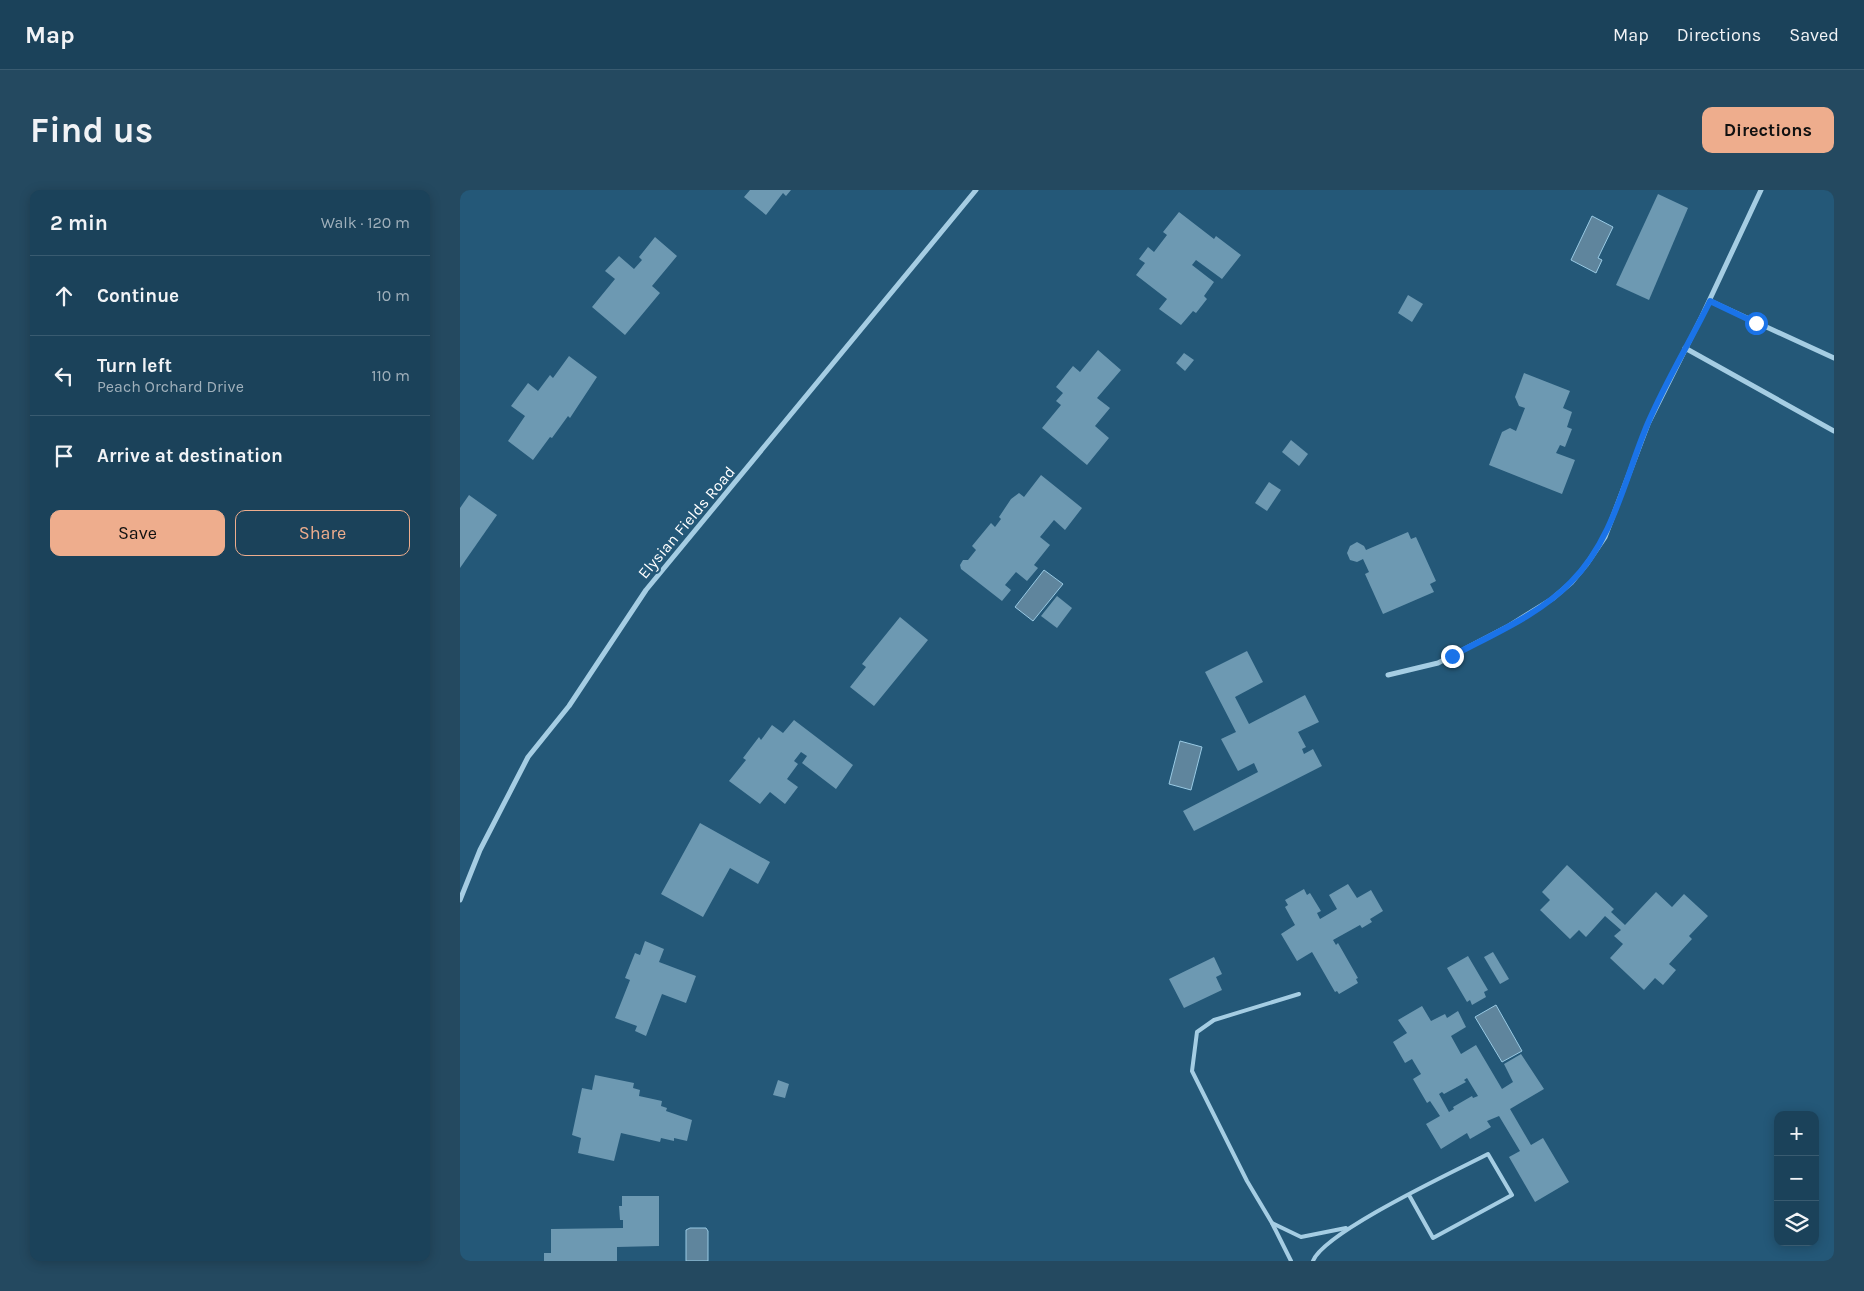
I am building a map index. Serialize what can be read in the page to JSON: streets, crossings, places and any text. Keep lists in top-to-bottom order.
{
  "streets": {
    "street": ["Elysian Fields Road"]
  },
  "page": {
    "header": "Map",
    "nav": ["Map", "Directions", "Saved"],
    "buttons": [
      "Directions",
      ["Save", "Share"]
    ],
    "title": "Find us",
    "heading": ["2 min", "Walk · 120 m"],
    "list": [
      ["Continue", "10 m"],
      ["Turn left", "Peach Orchard Drive", "110 m"],
      "Arrive at destination"
    ],
    "map_buttons": ["+", "−"]
  }
}
